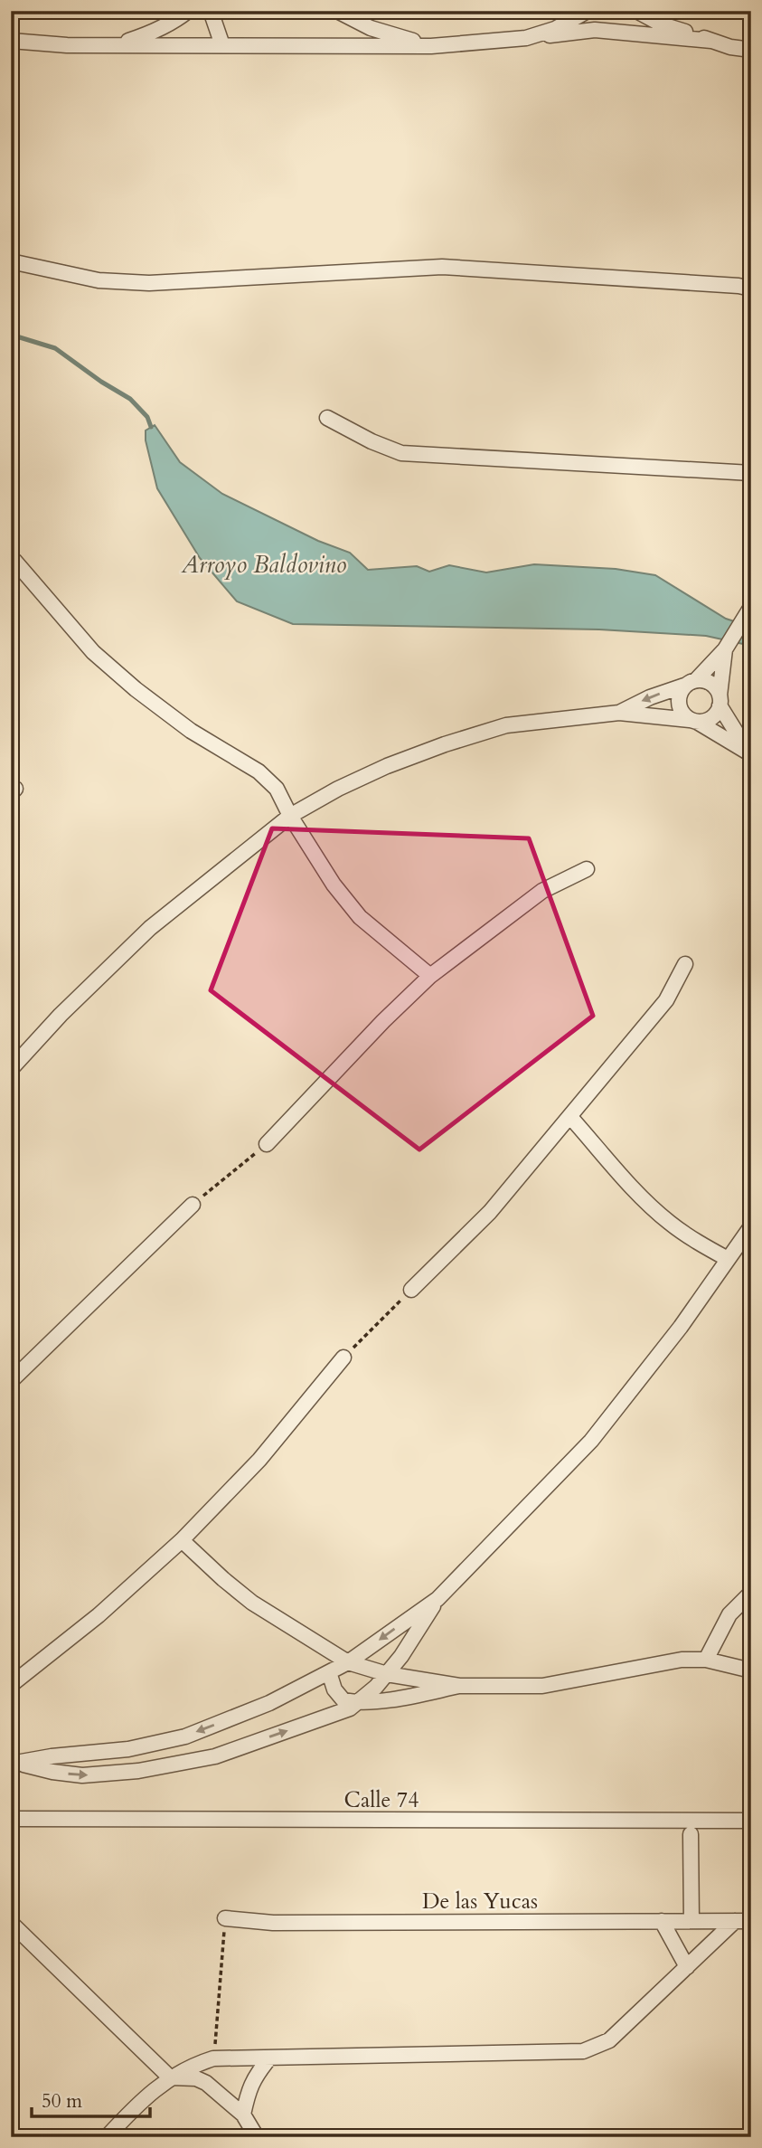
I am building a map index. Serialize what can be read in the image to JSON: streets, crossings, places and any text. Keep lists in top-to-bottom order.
{
  "streets": {
    "street": ["Calle 74", "De las Yucas"]
  },
  "water": ["Arroyo Baldovino"],
  "scale_bar": "50 m"
}
